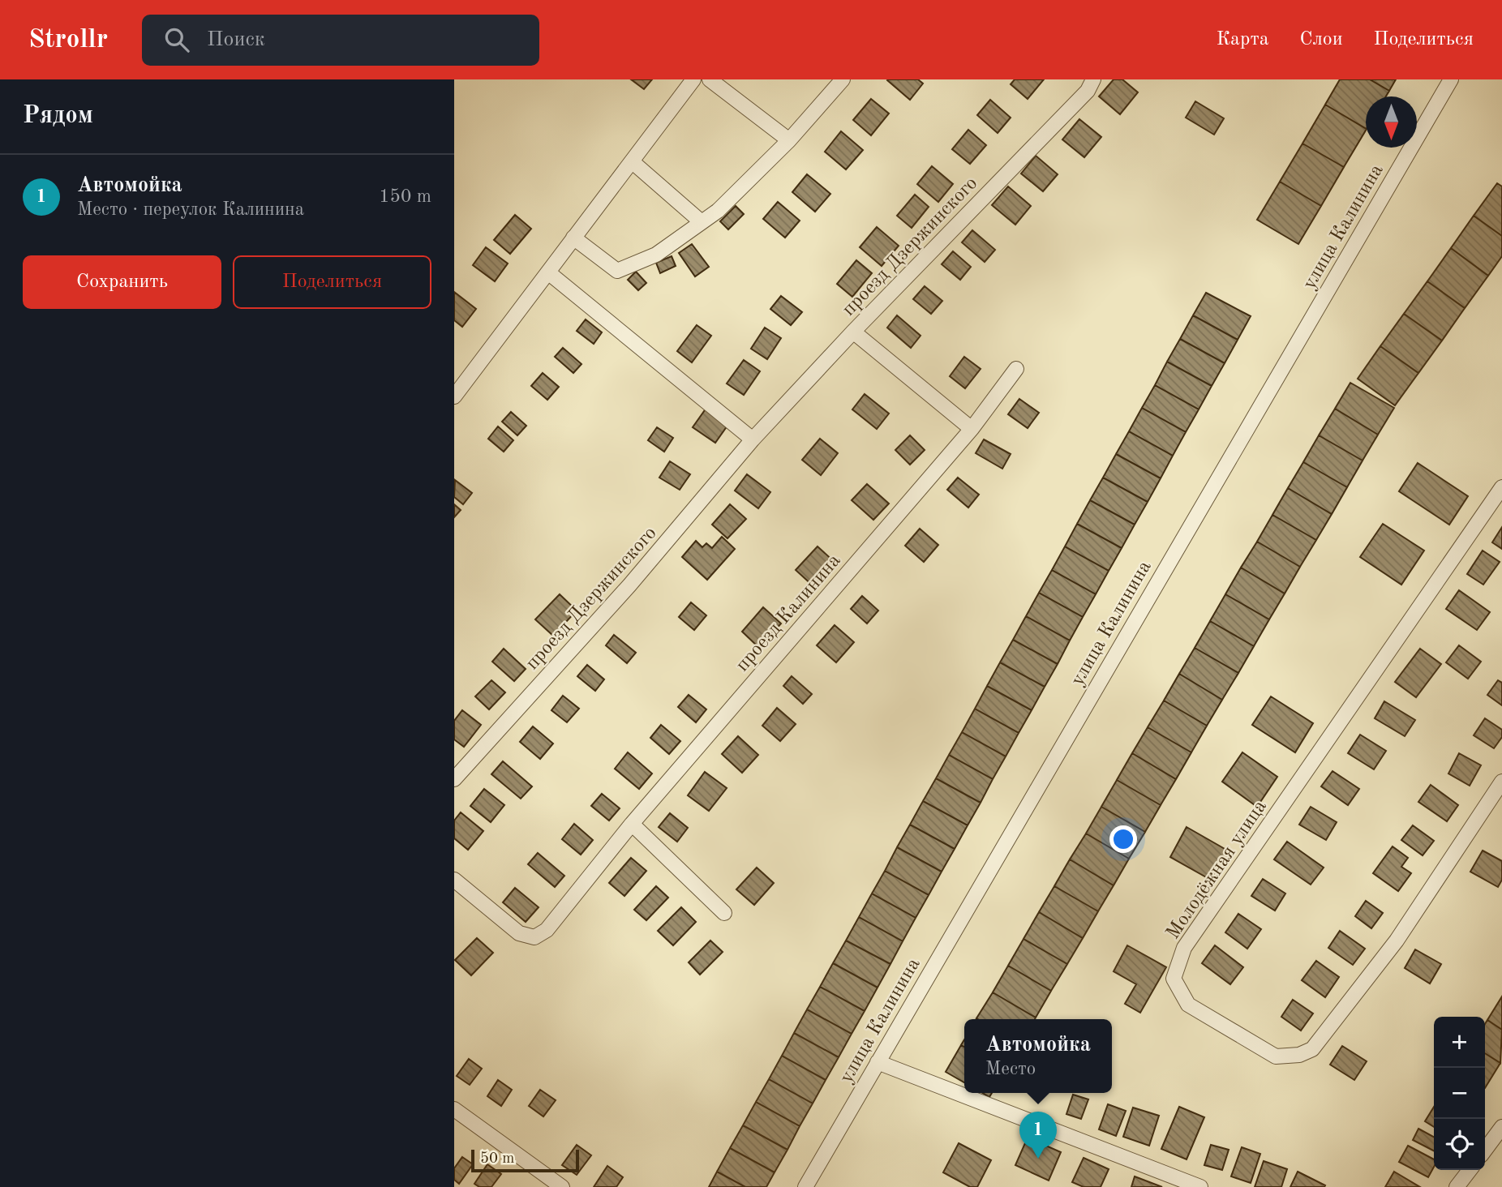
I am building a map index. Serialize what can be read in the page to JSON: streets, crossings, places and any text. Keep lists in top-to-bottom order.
{
  "streets": {
    "street": [
      "улица Калинина",
      "проезд Дзержинского",
      "проезд Калинина",
      "Молодёжная улица"
    ]
  },
  "scale_bar": "50 m",
  "north": "bottom",
  "page": {
    "header": "Strollr",
    "search": "Поиск",
    "nav": ["Карта", "Слои", "Поделиться"],
    "heading": "Рядом",
    "list": [
      {
        "mark": "1",
        "name": "Автомойка",
        "note": "Место · переулок Калинина",
        "value": "150 m"
      }
    ],
    "buttons": ["Сохранить", "Поделиться"],
    "map_buttons": ["+", "−"],
    "popup": ["Автомойка", "Место"],
    "pins": "1",
    "scale": "50 m"
  }
}
